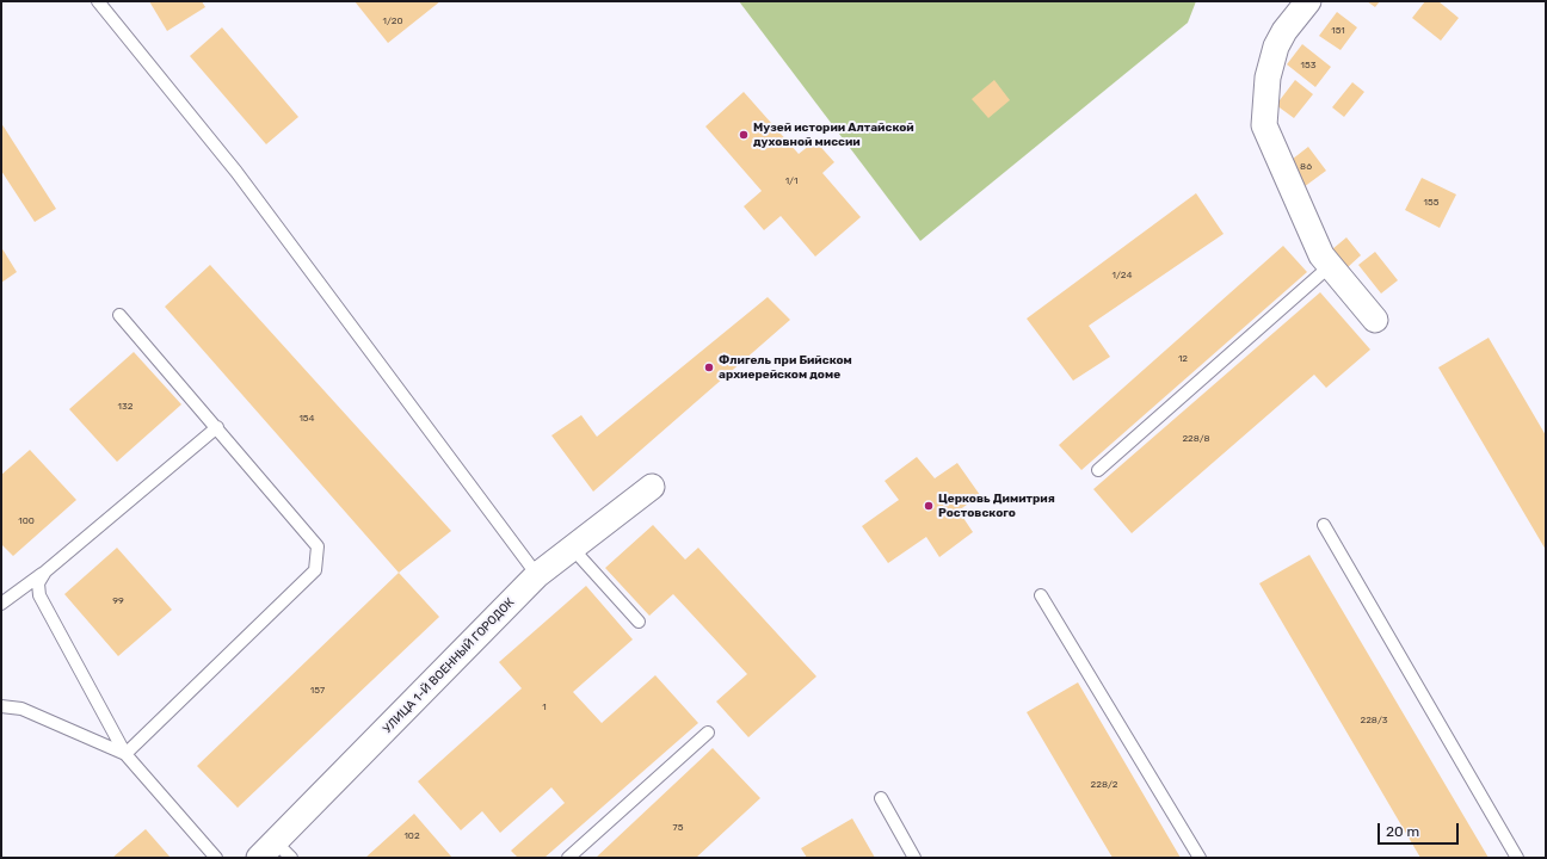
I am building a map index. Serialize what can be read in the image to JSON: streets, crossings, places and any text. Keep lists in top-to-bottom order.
{
  "streets": {
    "street": ["УЛИЦА 1-Й ВОЕННЫЙ ГОРОДОК"]
  },
  "places": ["Музей истории Алтайской духовной миссии", "Флигель при Бийском архиерейском доме", "Церковь Димитрия Ростовского"],
  "house_numbers": [
    "1/20",
    "151",
    "153",
    "86",
    "1/1",
    "155",
    "1/24",
    "12",
    "132",
    "154",
    "228/8",
    "100",
    "99",
    "157",
    "1",
    "228/3",
    "228/2",
    "75",
    "102"
  ],
  "scale_bar": "20 m"
}
